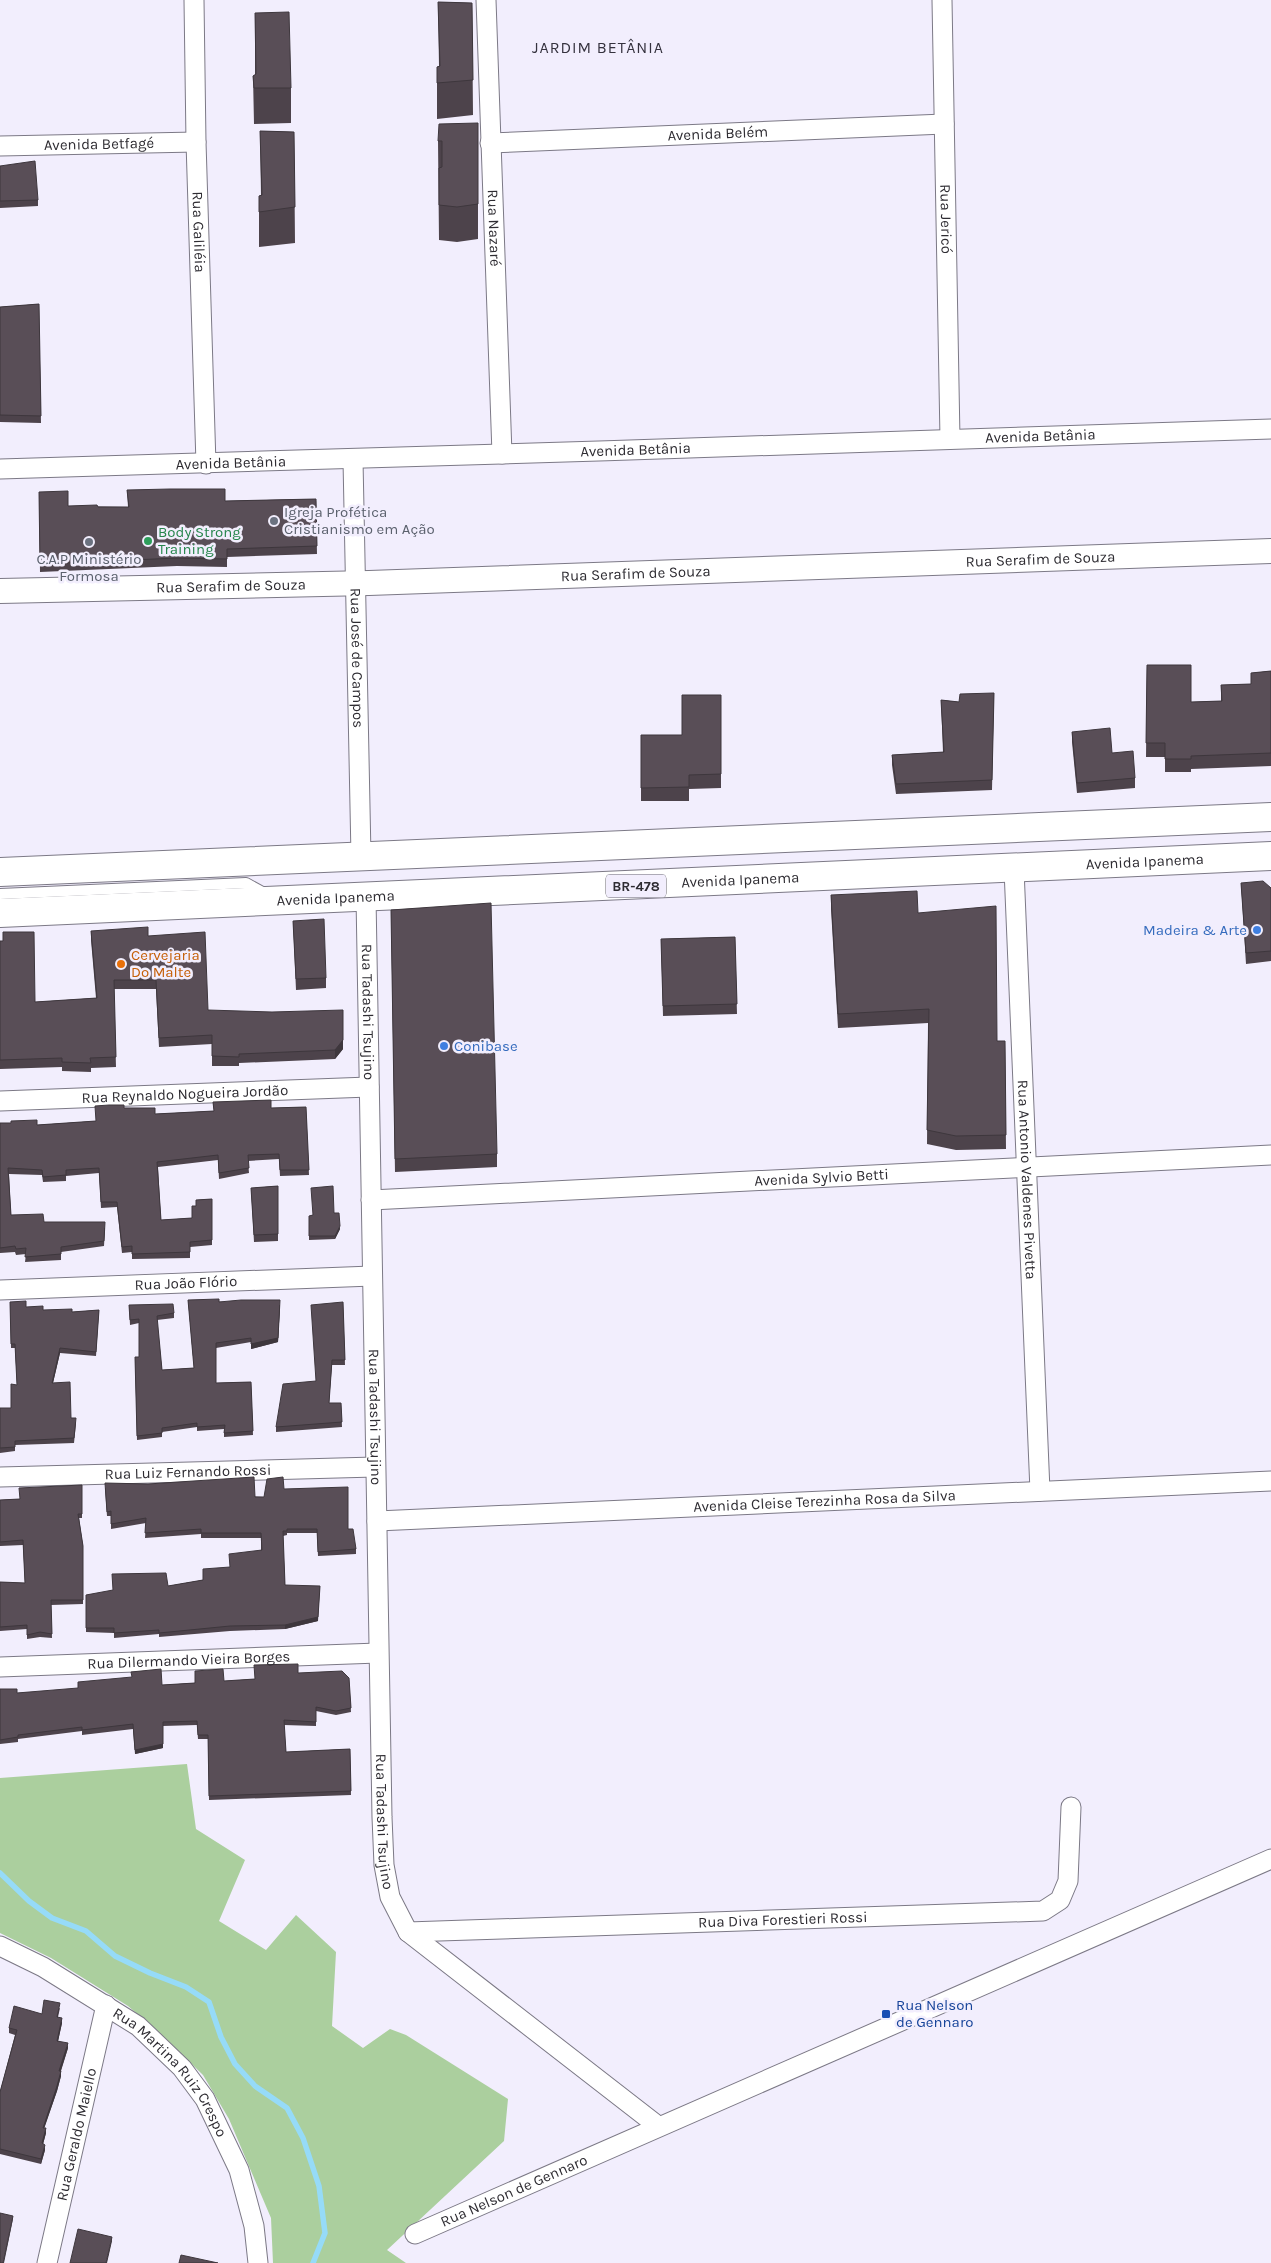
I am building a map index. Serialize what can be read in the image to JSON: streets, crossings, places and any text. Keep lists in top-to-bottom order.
{
  "streets": {
    "main road": ["Avenida Ipanema", "BR-478"],
    "street": [
      "Avenida Belém",
      "Avenida Betfagé",
      "Rua Jericó",
      "Rua Nazaré",
      "Rua Galiléia",
      "Avenida Betânia",
      "Rua Serafim de Souza",
      "Rua José de Campos",
      "Rua Tadashi Tsujino",
      "Rua Reynaldo Nogueira Jordão",
      "Avenida Sylvio Betti",
      "Rua Antonio Valdenes Pivetta",
      "Rua João Flório",
      "Rua Luiz Fernando Rossi",
      "Avenida Cleise Terezinha Rosa da Silva",
      "Rua Dilermando Vieira Borges",
      "Rua Diva Forestieri Rossi",
      "Rua Martina Ruiz Crespo",
      "Rua Geraldo Maiello",
      "Rua Nelson de Gennaro"
    ]
  },
  "crossings": [
    ["Avenida Belém", "Rua Jericó"],
    ["Avenida Belém", "Rua Nazaré"],
    ["Avenida Betfagé", "Rua Galiléia"],
    ["Rua Jericó", "Avenida Betânia"],
    ["Rua Nazaré", "Avenida Betânia"],
    ["Rua Galiléia", "Avenida Betânia"],
    ["Avenida Betânia", "Rua José de Campos"],
    ["Rua Serafim de Souza", "Rua José de Campos"],
    ["Avenida Ipanema", "Rua Tadashi Tsujino"],
    ["Avenida Ipanema", "Rua Antonio Valdenes Pivetta"],
    ["Rua Tadashi Tsujino", "Rua Reynaldo Nogueira Jordão"],
    ["Rua Tadashi Tsujino", "Avenida Sylvio Betti"],
    ["Rua Tadashi Tsujino", "Rua João Flório"],
    ["Rua Tadashi Tsujino", "Rua Luiz Fernando Rossi"],
    ["Rua Tadashi Tsujino", "Avenida Cleise Terezinha Rosa da Silva"],
    ["Rua Tadashi Tsujino", "Rua Dilermando Vieira Borges"],
    ["Rua Tadashi Tsujino", "Rua Diva Forestieri Rossi"],
    ["Avenida Sylvio Betti", "Rua Antonio Valdenes Pivetta"],
    ["Rua Antonio Valdenes Pivetta", "Avenida Cleise Terezinha Rosa da Silva"],
    ["Rua Martina Ruiz Crespo", "Rua Geraldo Maiello"]
  ],
  "districts": ["JARDIM BETÂNIA"],
  "places": {
    "other": [
      "Igreja Profética Cristianismo em Ação",
      "Body Strong Training",
      "C.A.P Ministério Formosa",
      "Madeira & Arte",
      "Cervejaria Do Malte",
      "Conibase"
    ],
    "transit": ["Rua Nelson de Gennaro"]
  }
}
